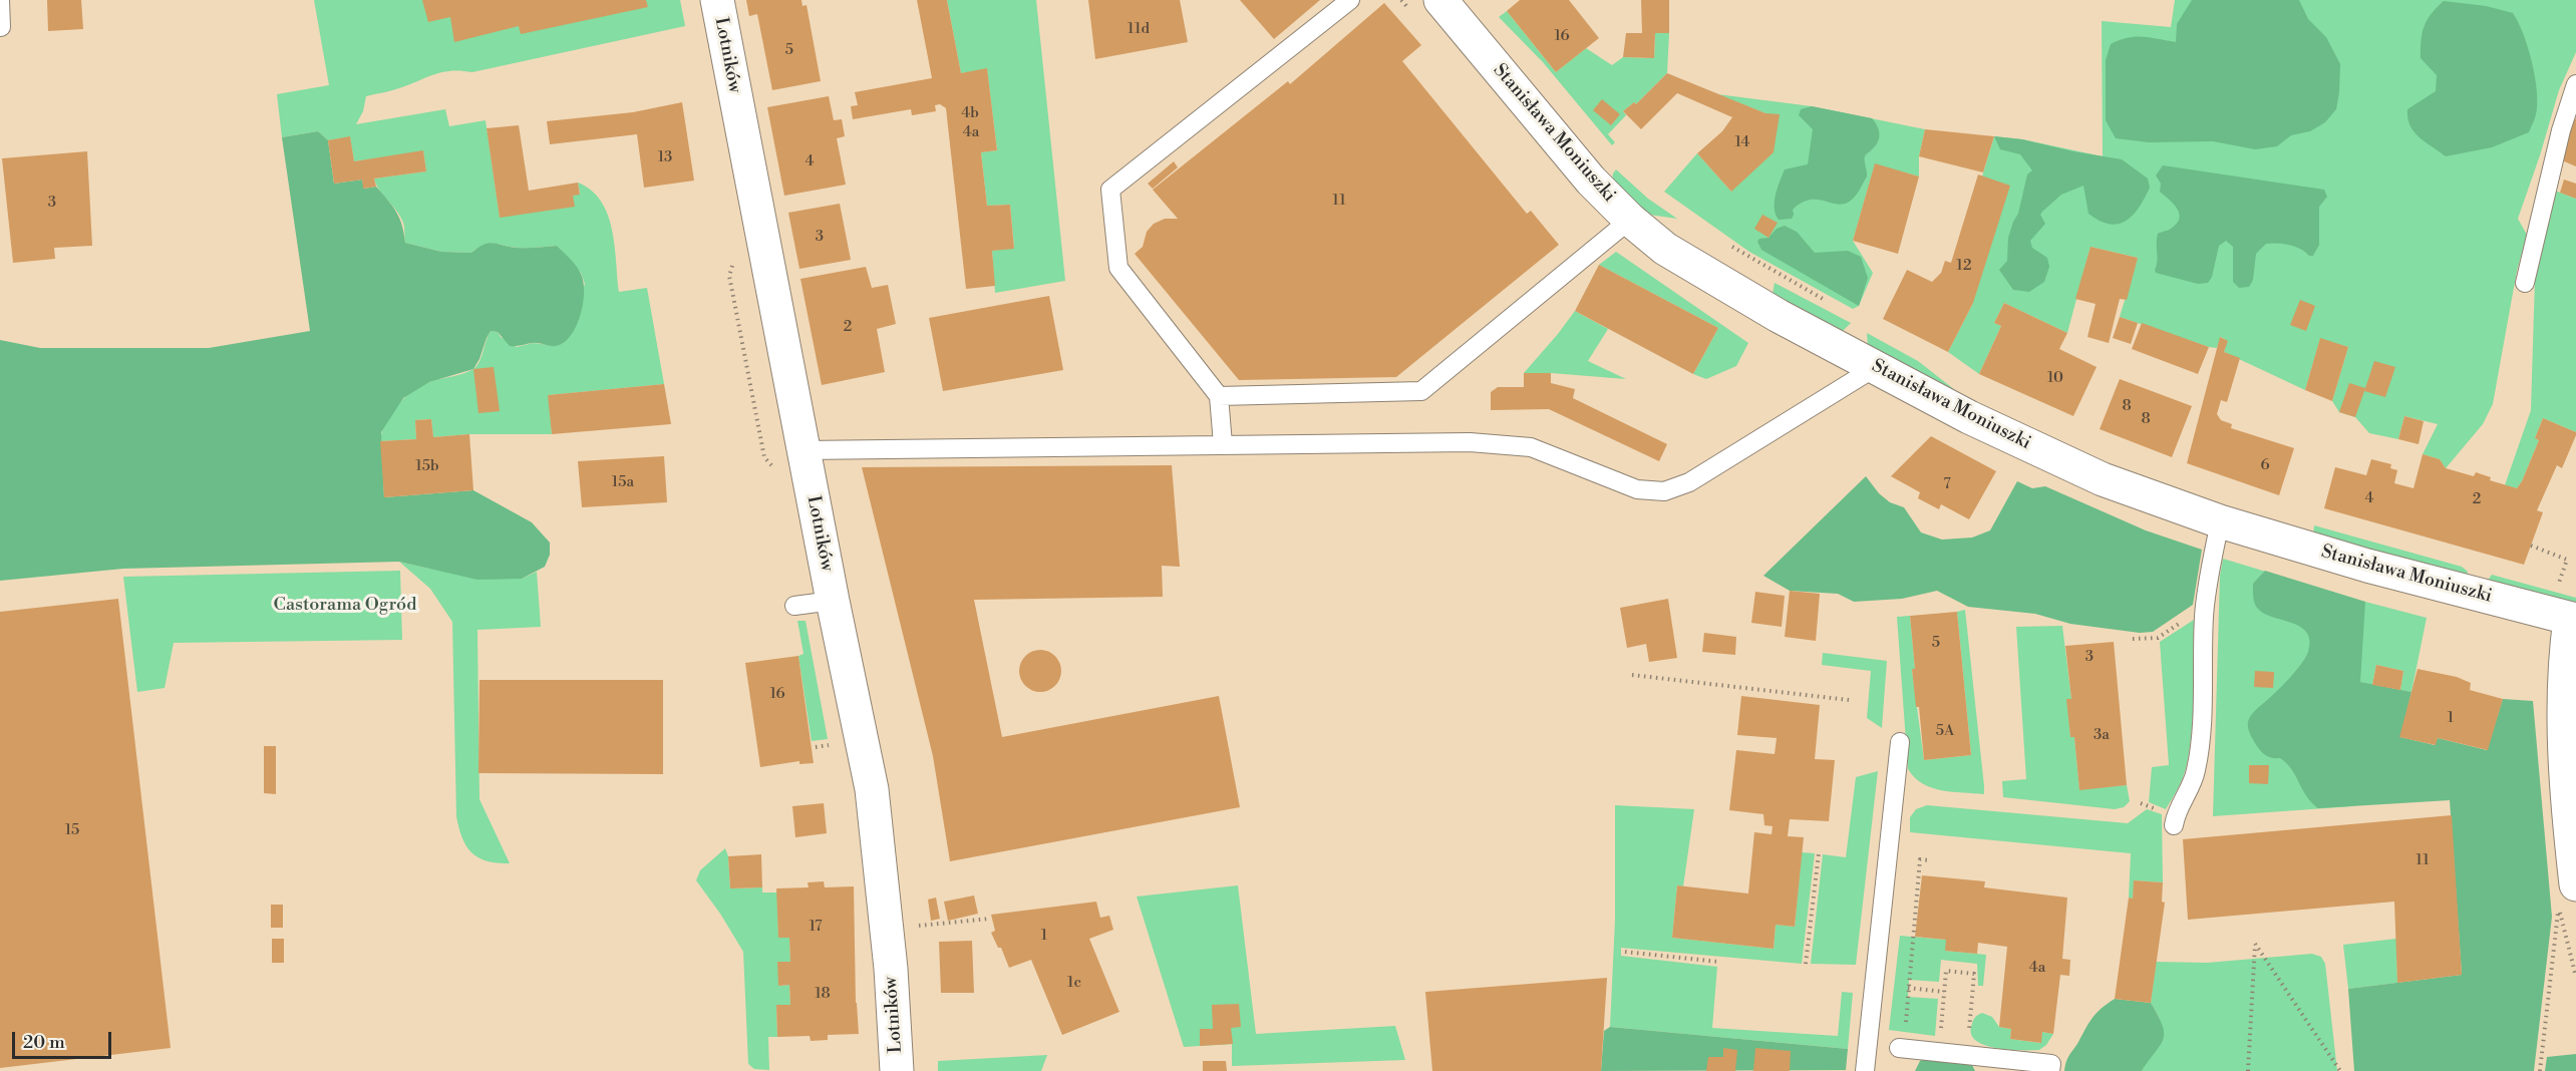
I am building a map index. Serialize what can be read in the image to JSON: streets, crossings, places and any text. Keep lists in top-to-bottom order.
{
  "streets": {
    "street": ["Lotników", "Stanisława Moniuszki"]
  },
  "parks": ["Castorama Ogród"],
  "house_numbers": [
    "11d",
    "16",
    "5",
    "4b",
    "4a",
    "14",
    "13",
    "4",
    "11",
    "3",
    "3",
    "12",
    "2",
    "10",
    "8",
    "8",
    "6",
    "15b",
    "15a",
    "7",
    "4",
    "2",
    "5",
    "3",
    "16",
    "1",
    "5A",
    "3a",
    "15",
    "11",
    "17",
    "1",
    "4a",
    "1c",
    "18"
  ],
  "scale_bar": "20 m"
}
